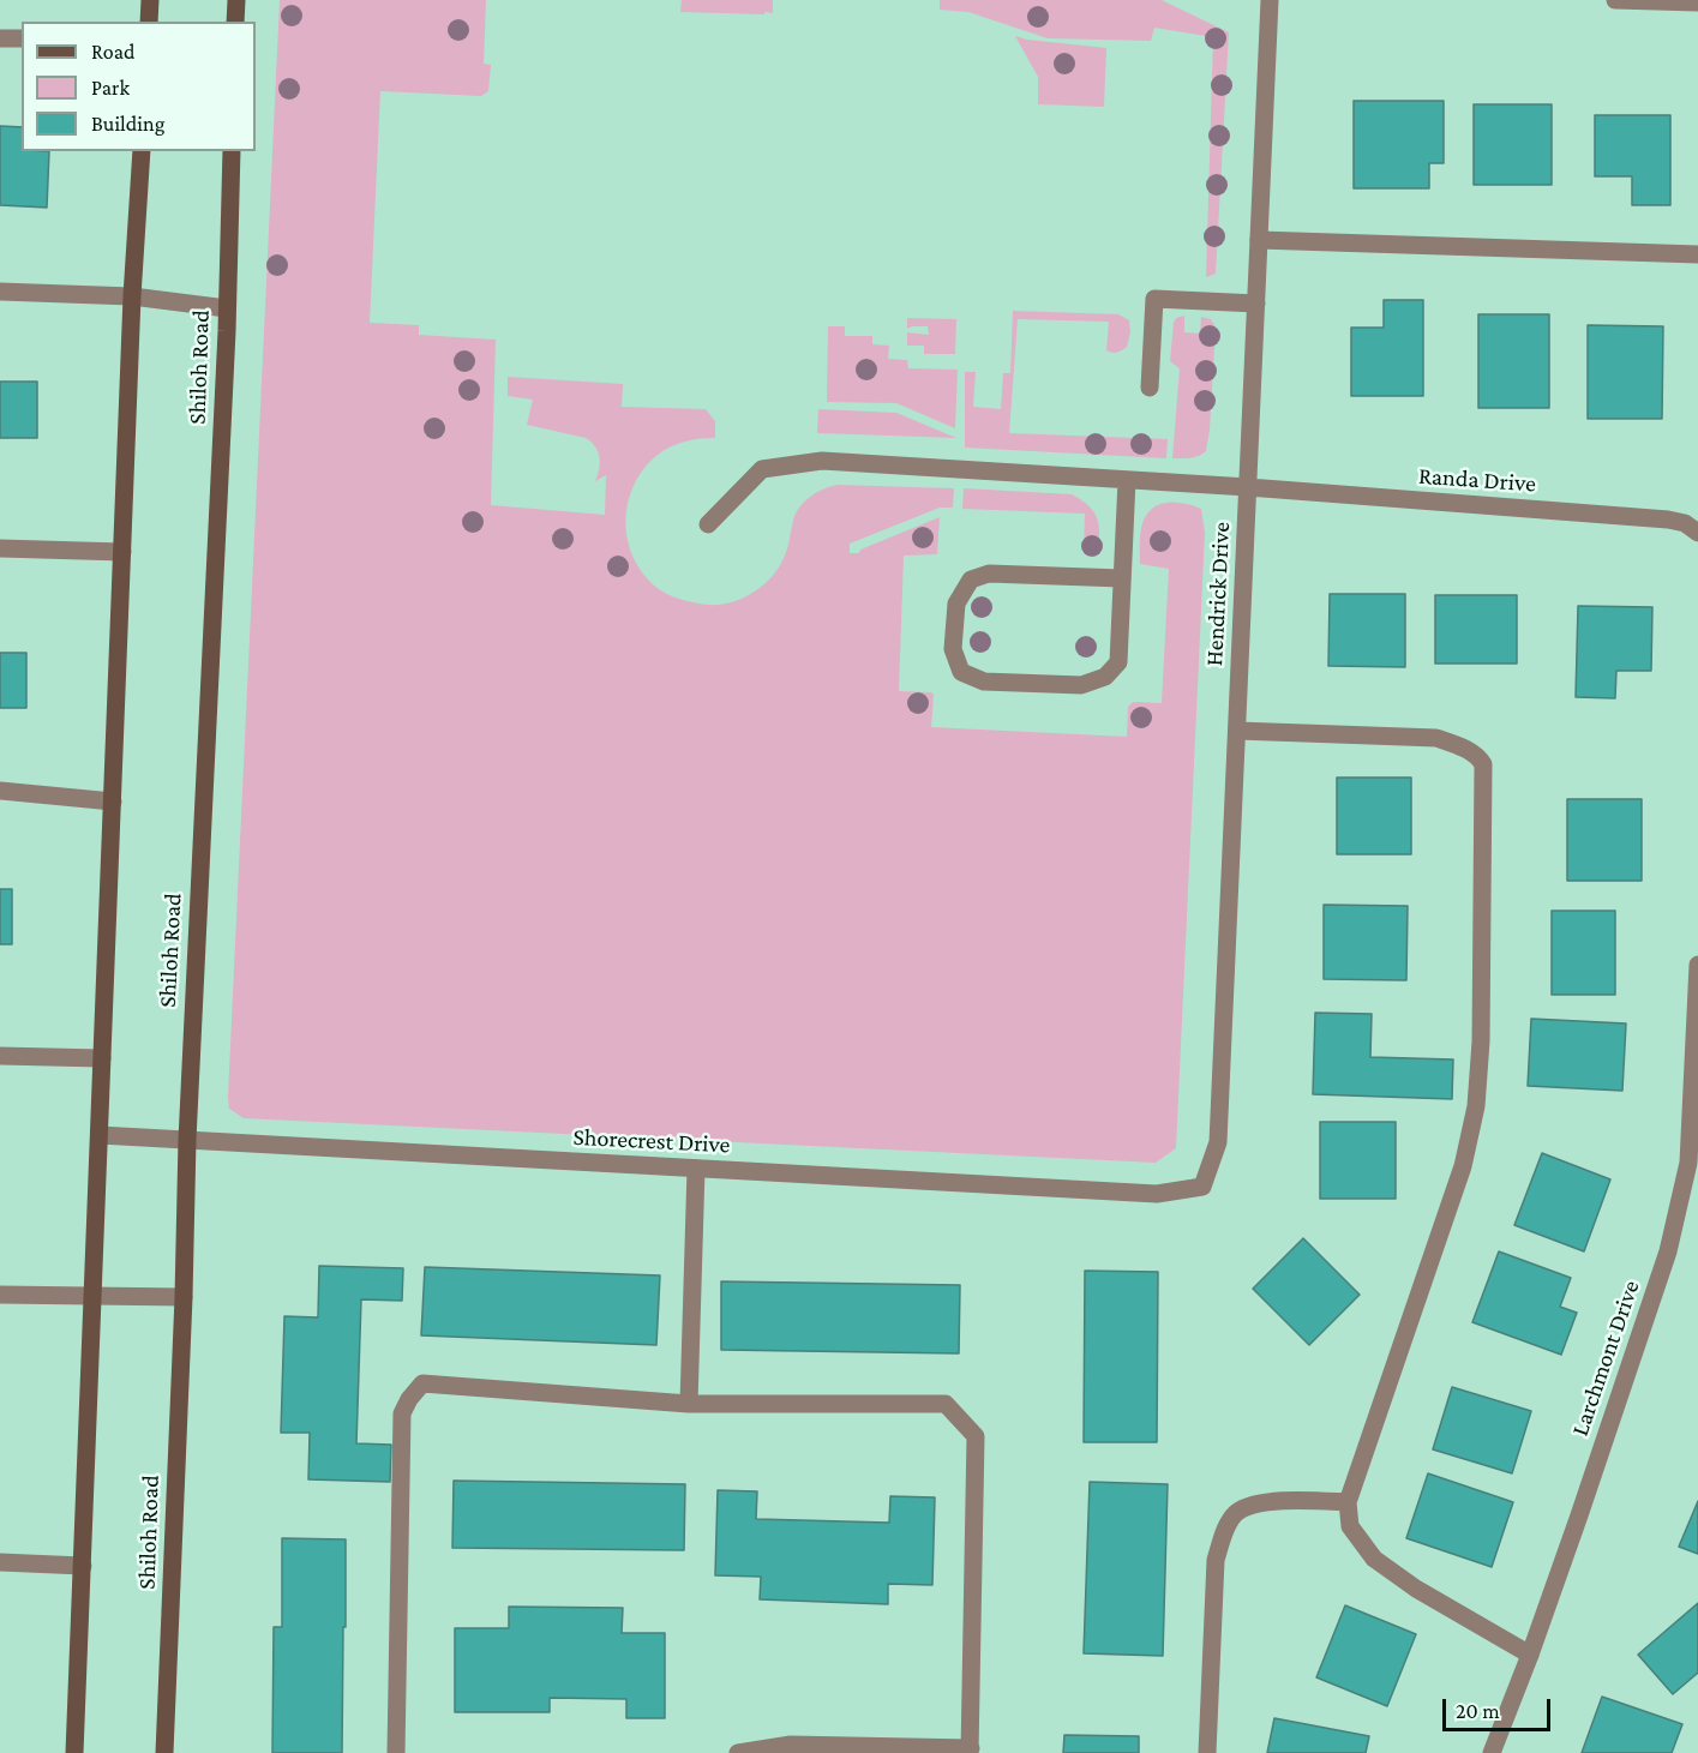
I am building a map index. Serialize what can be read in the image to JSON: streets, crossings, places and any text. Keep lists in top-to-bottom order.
{
  "streets": {
    "main road": ["Shiloh Road"],
    "street": [
      "Randa Drive",
      "Hendrick Drive",
      "Shorecrest Drive",
      "Larchmont Drive"
    ]
  },
  "crossings": [
    ["Shiloh Road", "Shorecrest Drive"],
    ["Randa Drive", "Hendrick Drive"],
    ["Hendrick Drive", "Shorecrest Drive"]
  ],
  "legend": ["Road", "Park", "Building"],
  "scale_bar": "20 m"
}
